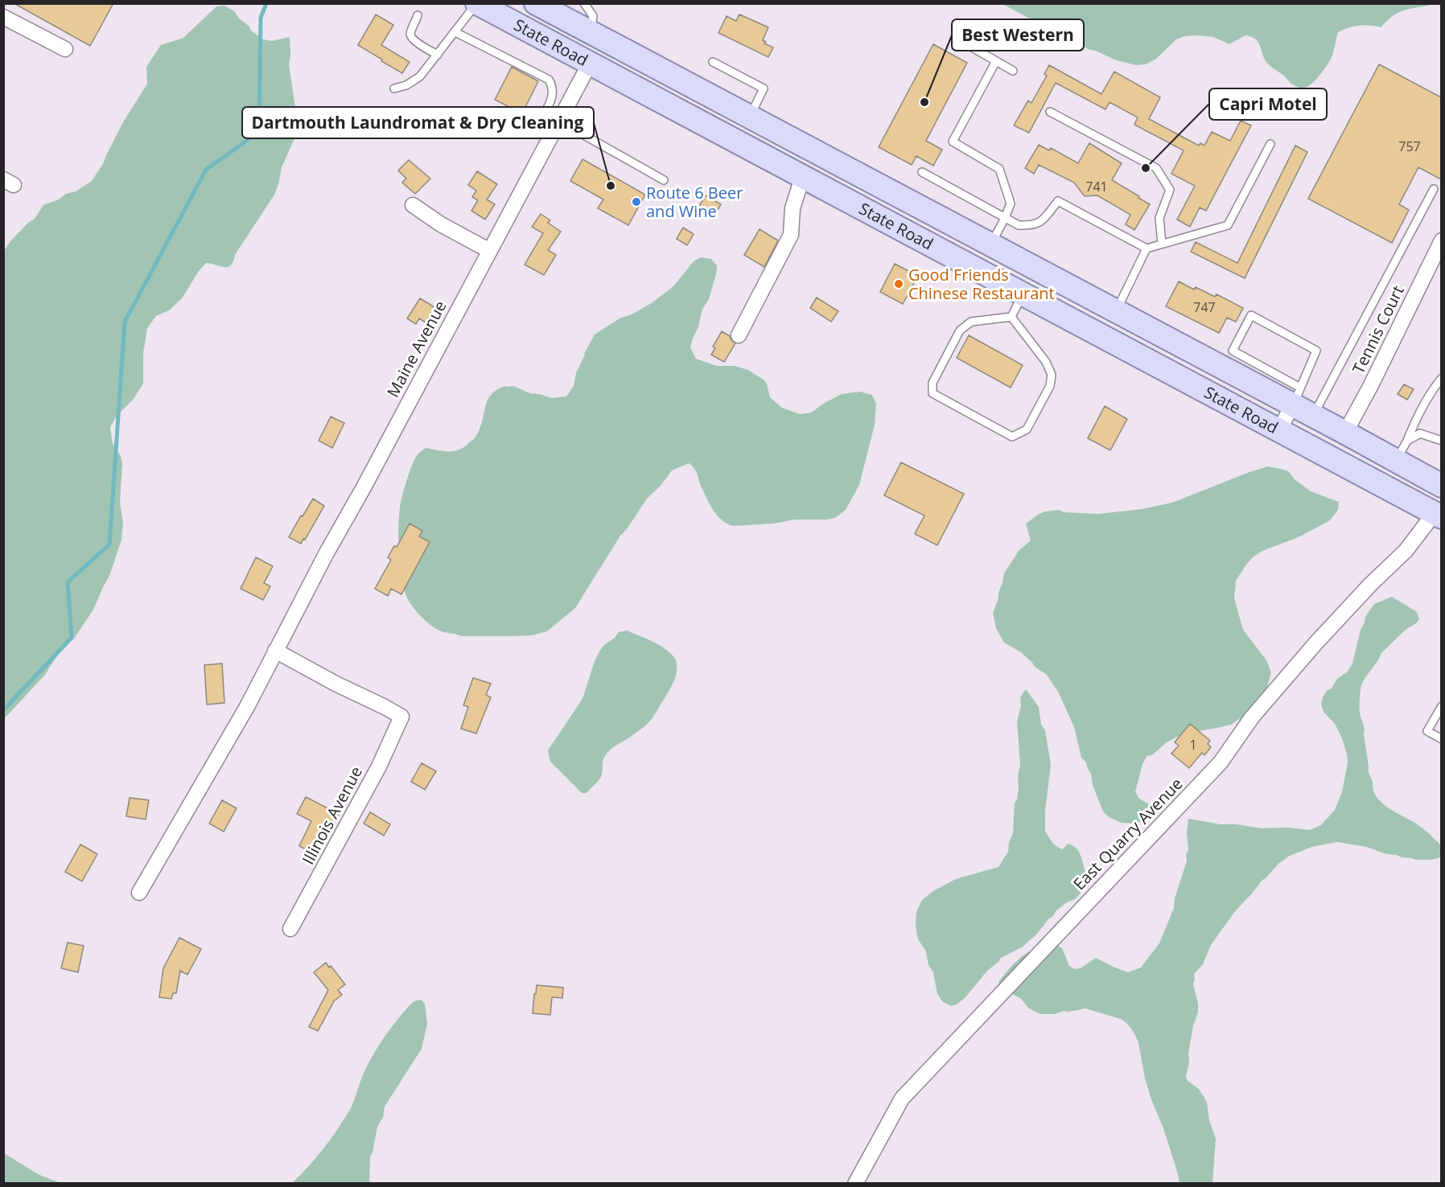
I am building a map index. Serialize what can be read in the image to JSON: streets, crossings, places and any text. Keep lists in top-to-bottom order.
{
  "streets": {
    "main road": ["State Road"],
    "street": [
      "Tennis Court",
      "Maine Avenue",
      "Illinois Avenue",
      "East Quarry Avenue"
    ]
  },
  "crossings": [
    ["State Road", "Tennis Court"],
    ["State Road", "Maine Avenue"],
    ["State Road", "East Quarry Avenue"],
    ["Maine Avenue", "Illinois Avenue"]
  ],
  "places": [
    "Best Western",
    "Capri Motel",
    "Dartmouth Laundromat & Dry Cleaning",
    "Route 6 Beer and Wine",
    "Good Friends Chinese Restaurant"
  ],
  "house_numbers": [
    "757",
    "741",
    "747",
    "1"
  ]
}
